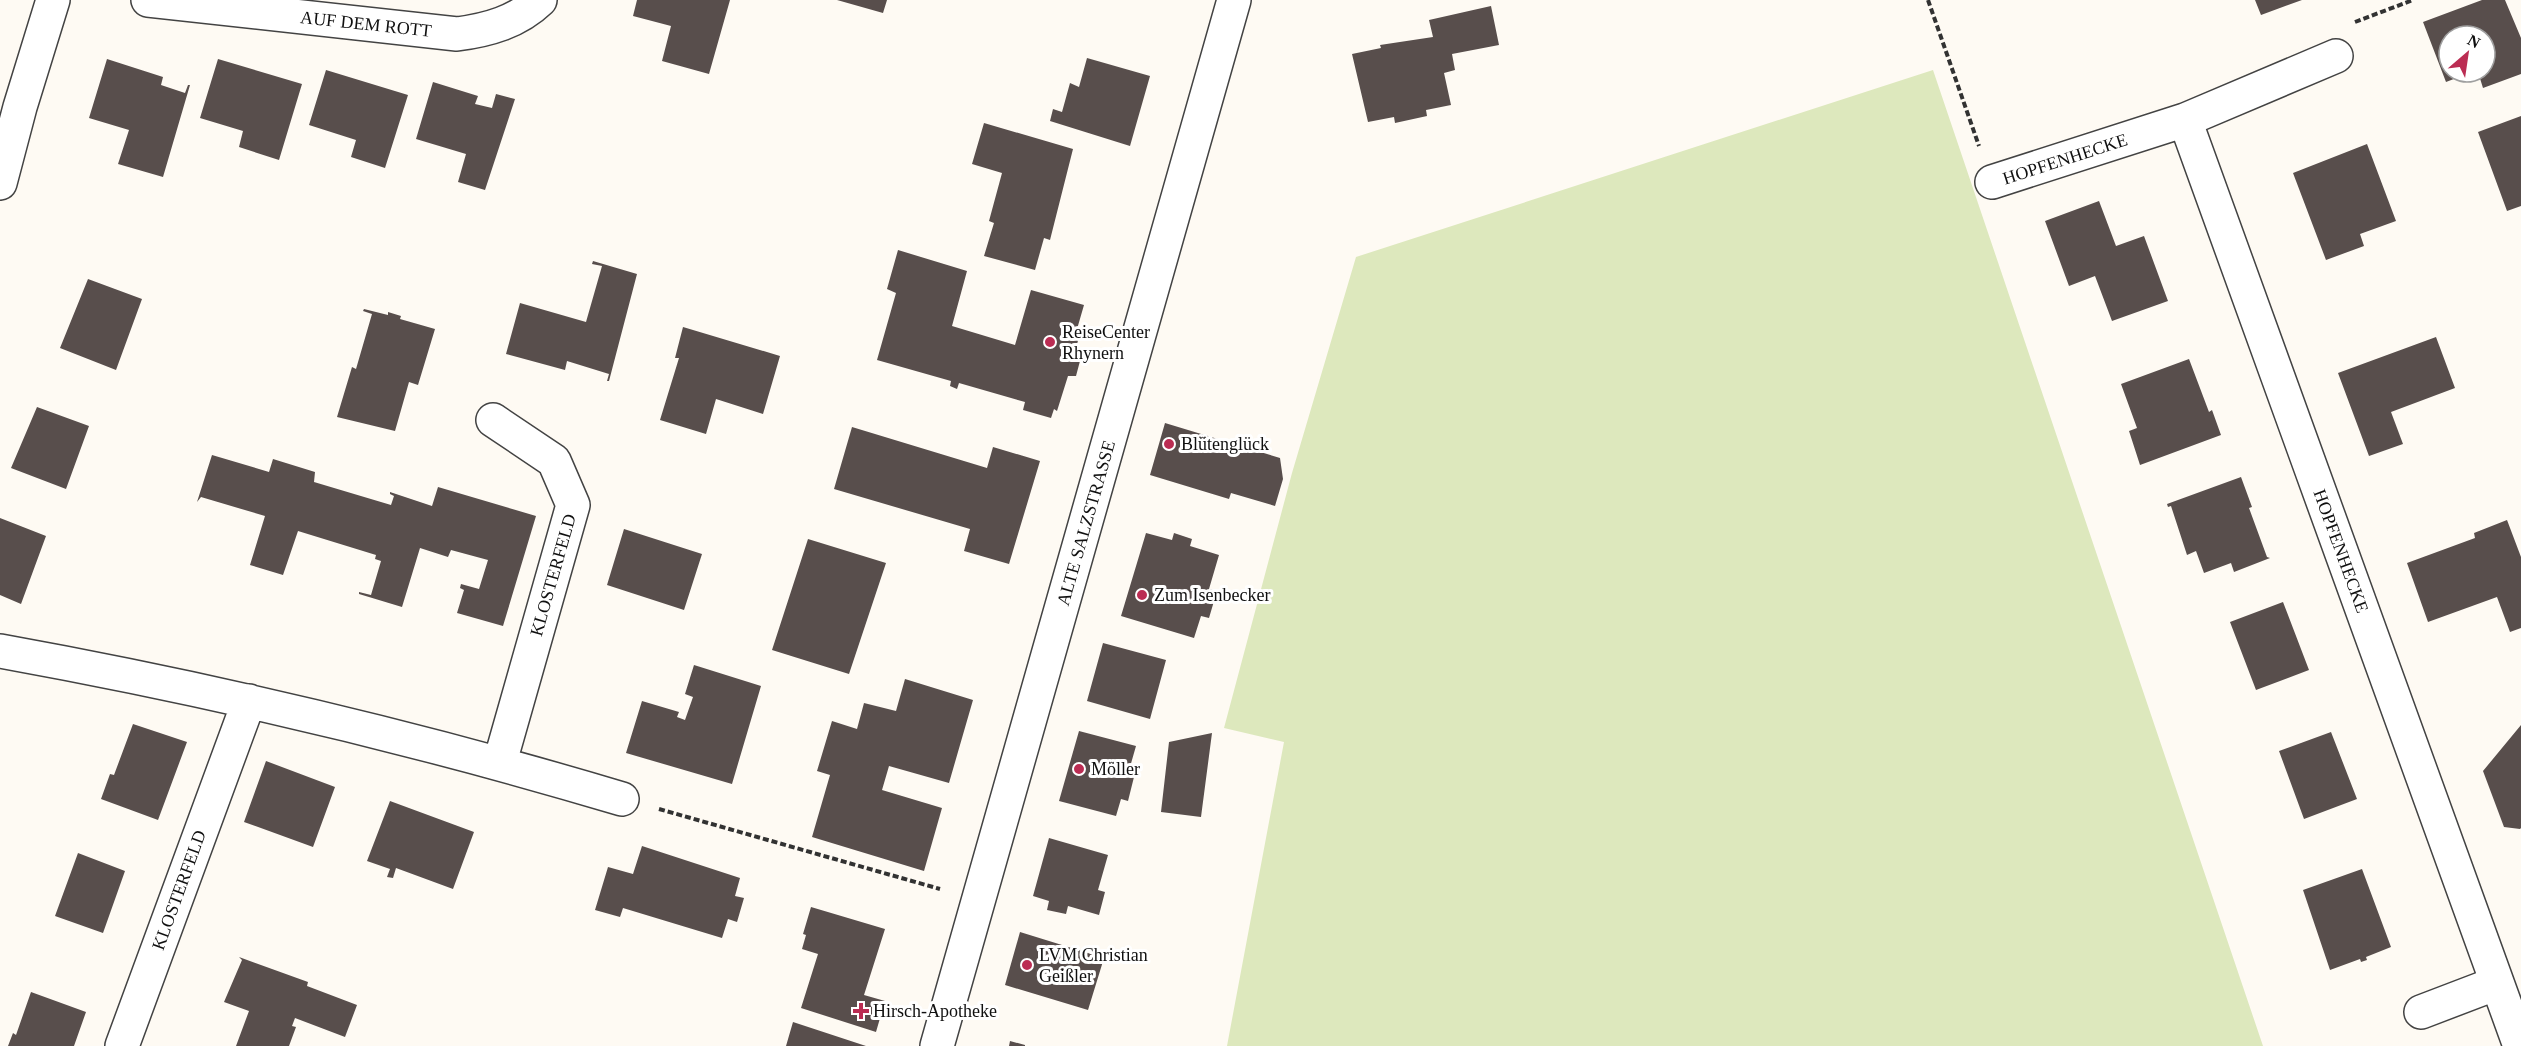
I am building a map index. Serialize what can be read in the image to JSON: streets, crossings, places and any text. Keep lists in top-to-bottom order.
{
  "streets": {
    "street": [
      "AUF DEM ROTT",
      "HOPFENHECKE",
      "ALTE SALZSTRASSE",
      "KLOSTERFELD"
    ]
  },
  "places": {
    "other": [
      "ReiseCenter Rhynern",
      "Blütenglück",
      "Zum Isenbecker",
      "Möller",
      "LVM Christian Geißler"
    ],
    "health": ["Hirsch-Apotheke"]
  },
  "north": "top right"
}
